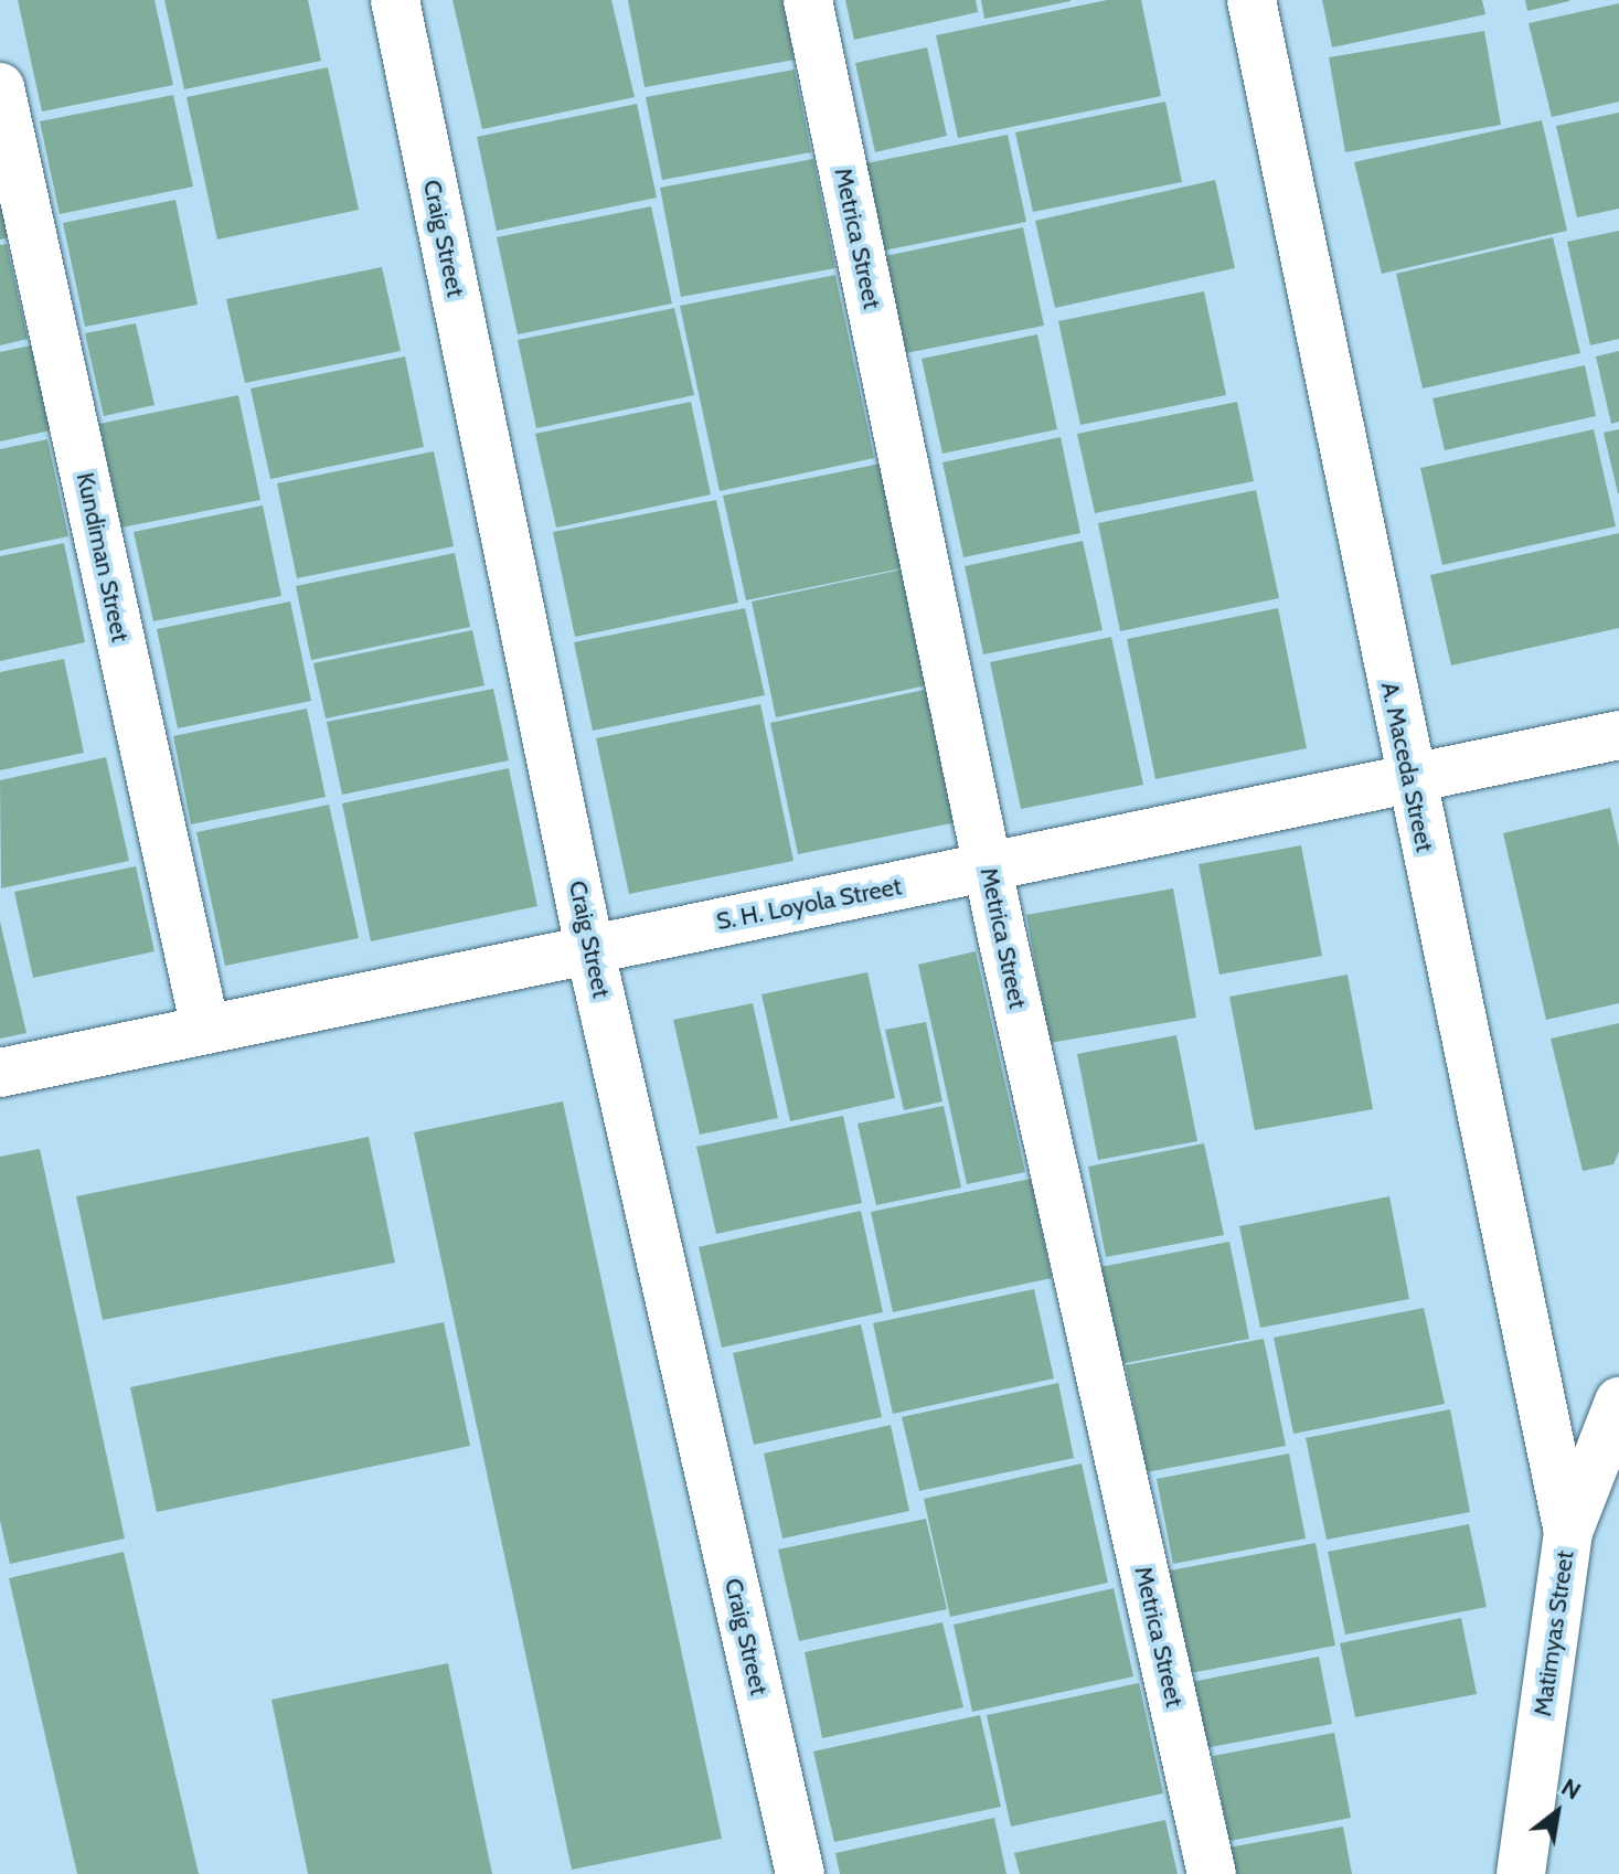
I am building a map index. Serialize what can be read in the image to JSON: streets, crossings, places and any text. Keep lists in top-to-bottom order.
{
  "streets": {
    "street": [
      "Craig Street",
      "Metrica Street",
      "Kundiman Street",
      "A. Maceda Street",
      "S. H. Loyola Street",
      "Matimyas Street"
    ]
  },
  "crossings": [
    ["Craig Street", "S. H. Loyola Street"],
    ["Metrica Street", "S. H. Loyola Street"],
    ["Kundiman Street", "S. H. Loyola Street"],
    ["A. Maceda Street", "S. H. Loyola Street"],
    ["A. Maceda Street", "Matimyas Street"]
  ],
  "north": "top right"
}
